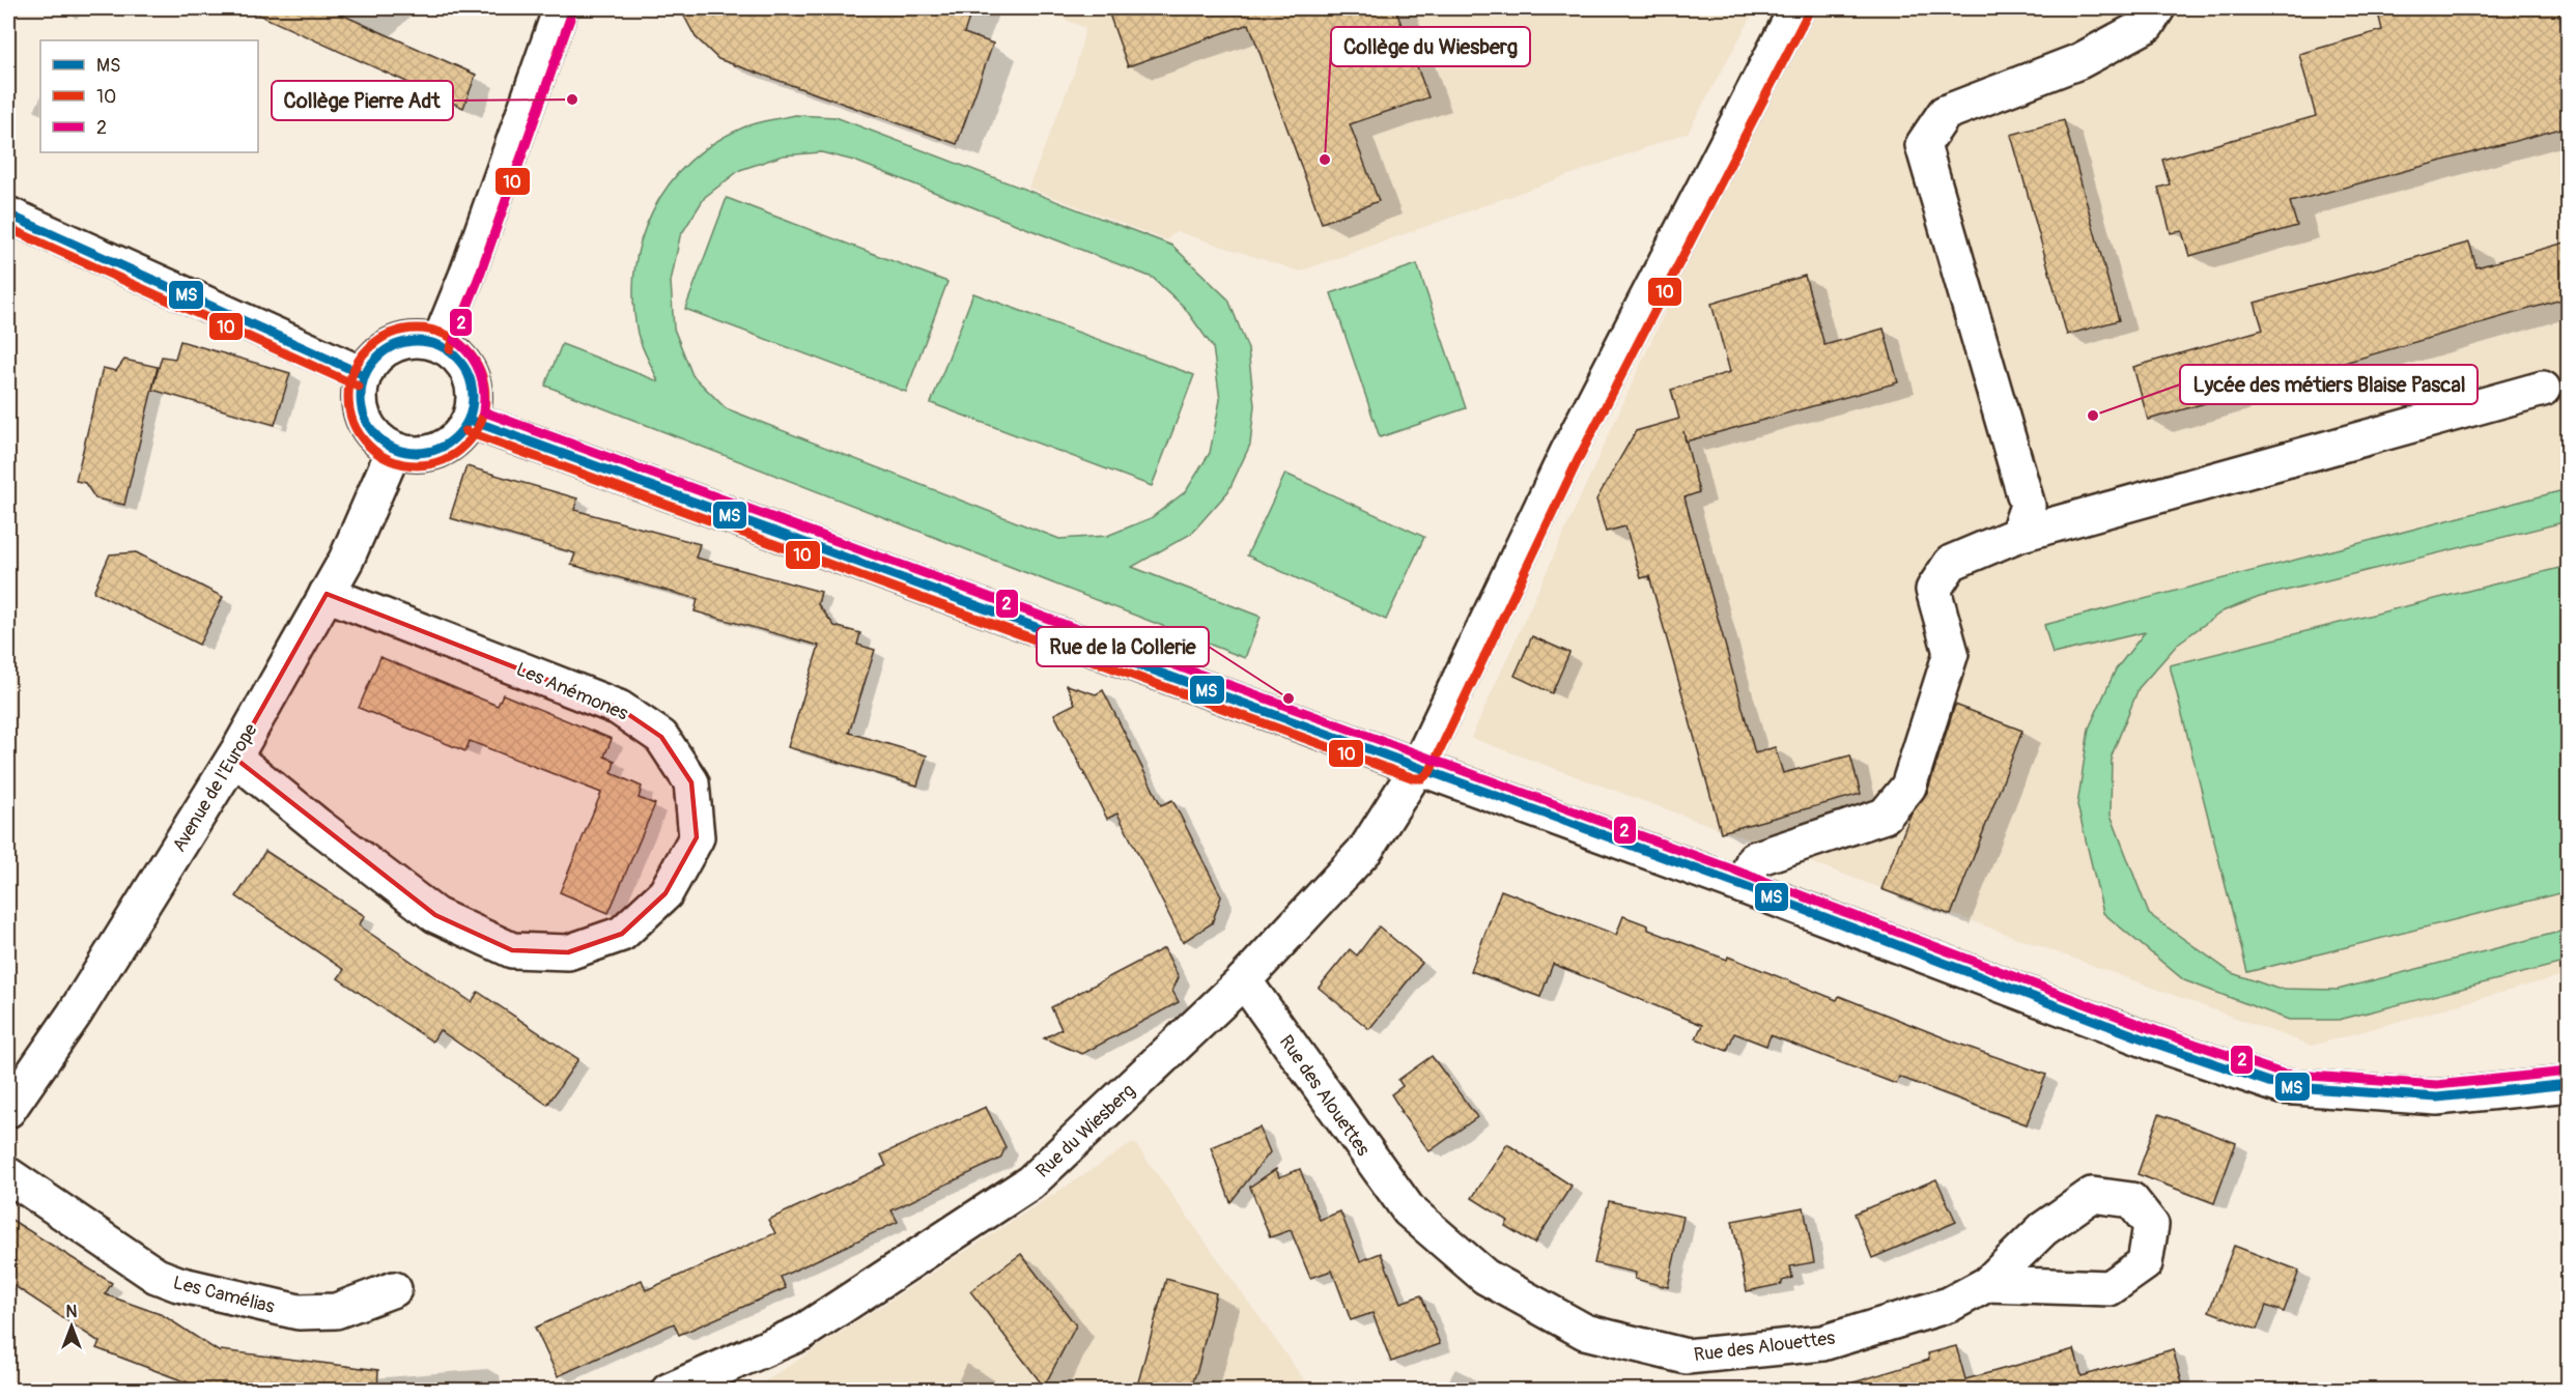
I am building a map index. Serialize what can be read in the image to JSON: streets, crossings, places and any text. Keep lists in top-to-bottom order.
{
  "streets": {
    "street": [
      "Les Anémones",
      "Avenue de l'Europe",
      "Rue des Alouettes",
      "Rue du Wiesberg",
      "Les Camélias"
    ]
  },
  "crossings": [
    ["Les Anémones", "Avenue de l'Europe"],
    ["Rue des Alouettes", "Rue du Wiesberg"]
  ],
  "places": [
    "Collège Pierre Adt",
    "Collège du Wiesberg",
    "Lycée des métiers Blaise Pascal",
    "Rue de la Collerie"
  ],
  "lines": ["transit line 10", "transit line 2", "transit line MS"],
  "legend": ["MS", "10", "2"],
  "north": "top"
}
